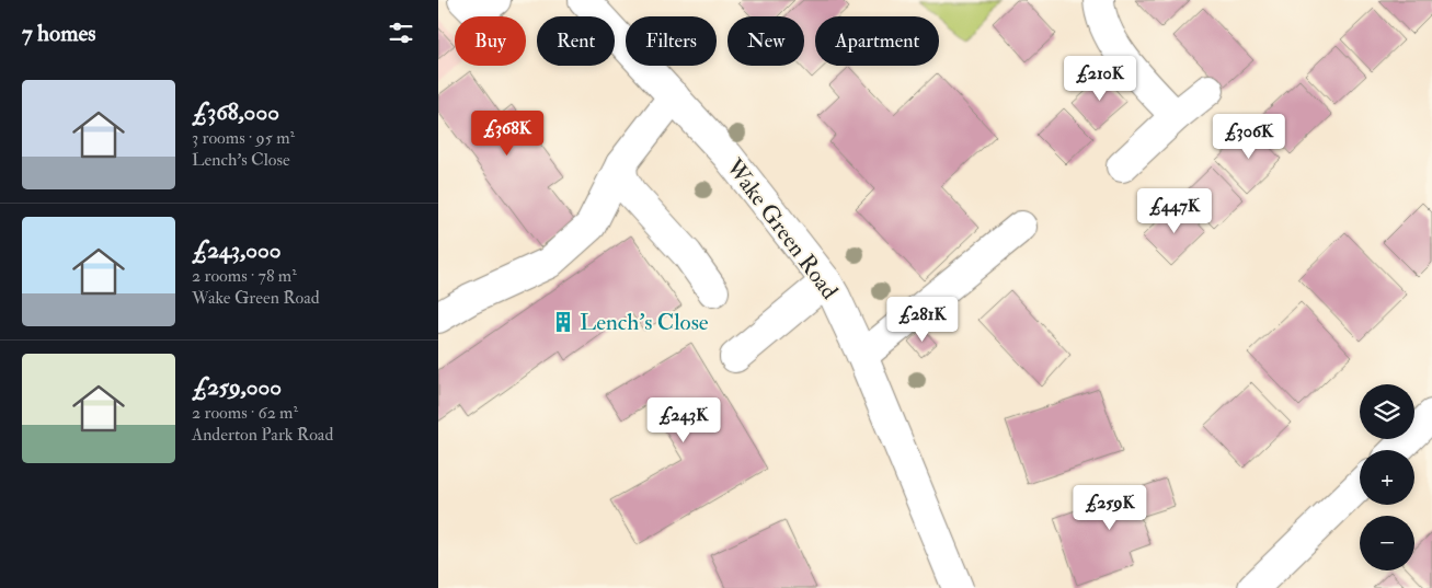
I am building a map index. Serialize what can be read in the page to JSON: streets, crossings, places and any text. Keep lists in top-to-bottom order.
{
  "streets": {
    "street": ["Wake Green Road"]
  },
  "places": {
    "building": ["Lench's Close"]
  },
  "page": {
    "heading": "7 homes",
    "chip": [
      "Buy",
      "Rent",
      "Filters",
      "New",
      "Apartment"
    ],
    "price": [
      "£210K",
      "£368K",
      "£306K",
      "£447K",
      "£281K",
      "£243K",
      "£259K"
    ],
    "list": [
      {
        "name": "£368,000",
        "note": "3 rooms · 95 m² · Lench's Close"
      },
      {
        "name": "£243,000",
        "note": "2 rooms · 78 m² · Wake Green Road"
      },
      {
        "name": "£259,000",
        "note": "2 rooms · 62 m² · Anderton Park Road"
      }
    ],
    "map_buttons": ["+", "−"]
  }
}
